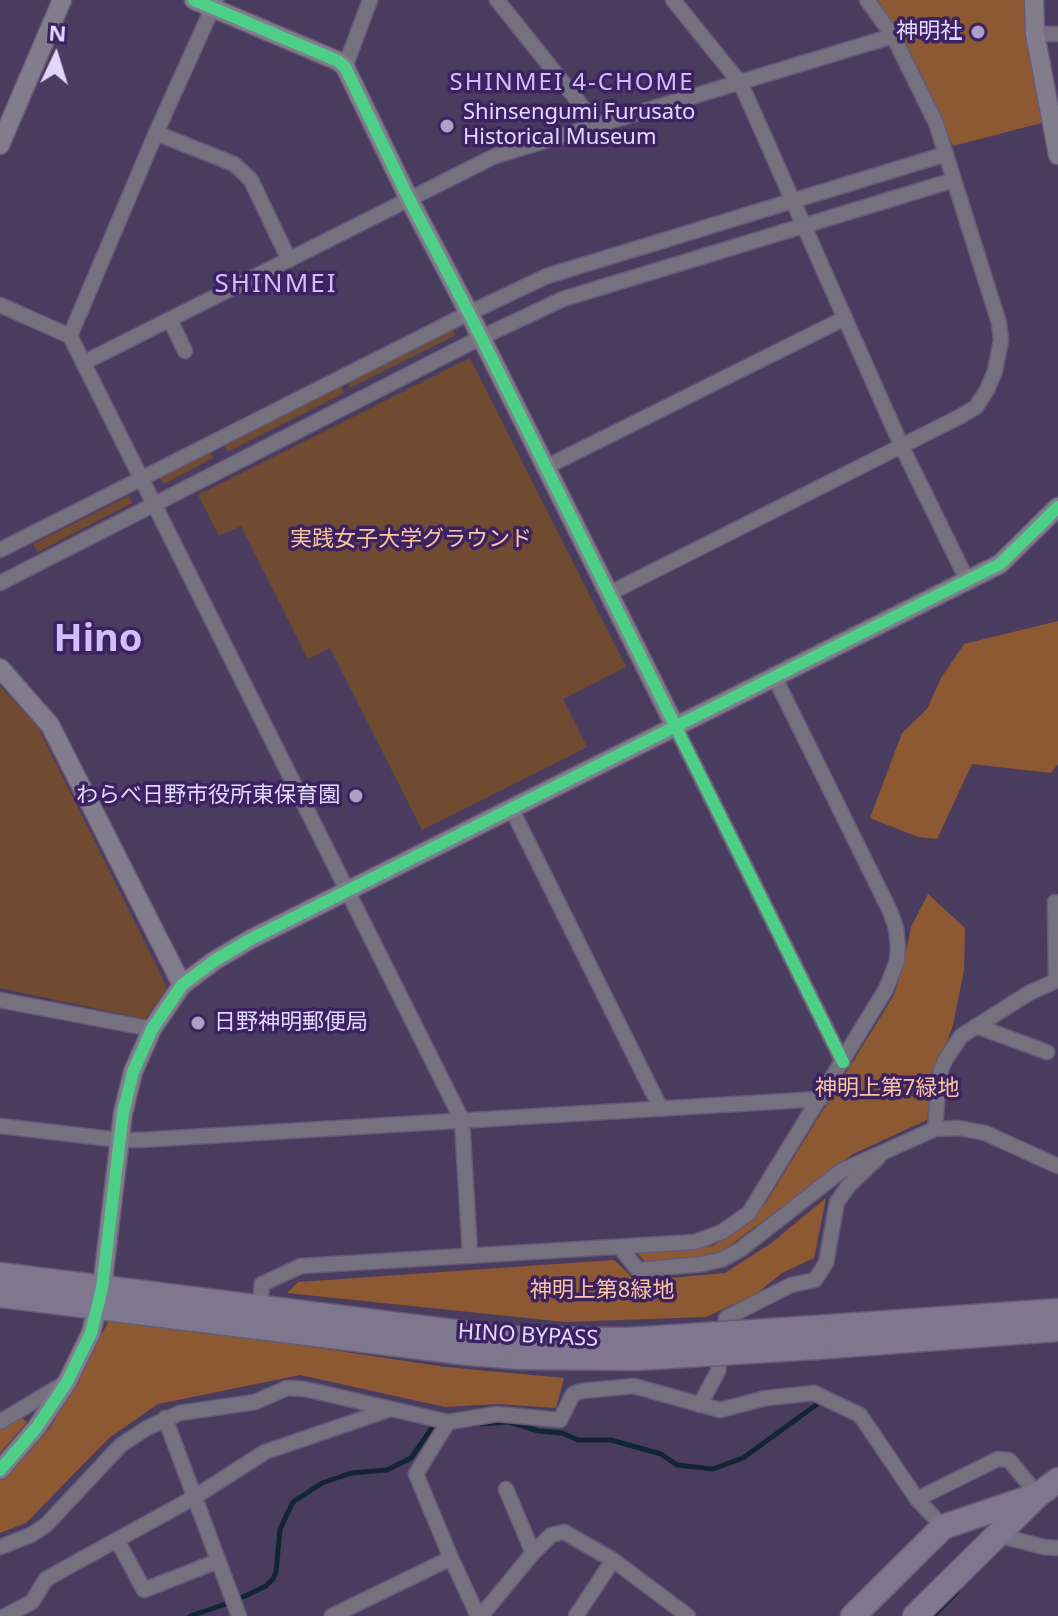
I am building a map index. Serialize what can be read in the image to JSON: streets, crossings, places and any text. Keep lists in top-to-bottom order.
{
  "streets": {
    "highway": ["HINO BYPASS"]
  },
  "districts": ["SHINMEI 4-CHOME", "SHINMEI", "Hino"],
  "parks": ["実践女子大学グラウンド", "神明上第7緑地", "神明上第8緑地"],
  "places": [
    "神明社",
    "Shinsengumi Furusato Historical Museum",
    "わらべ日野市役所東保育園",
    "日野神明郵便局"
  ],
  "north": "top"
}
